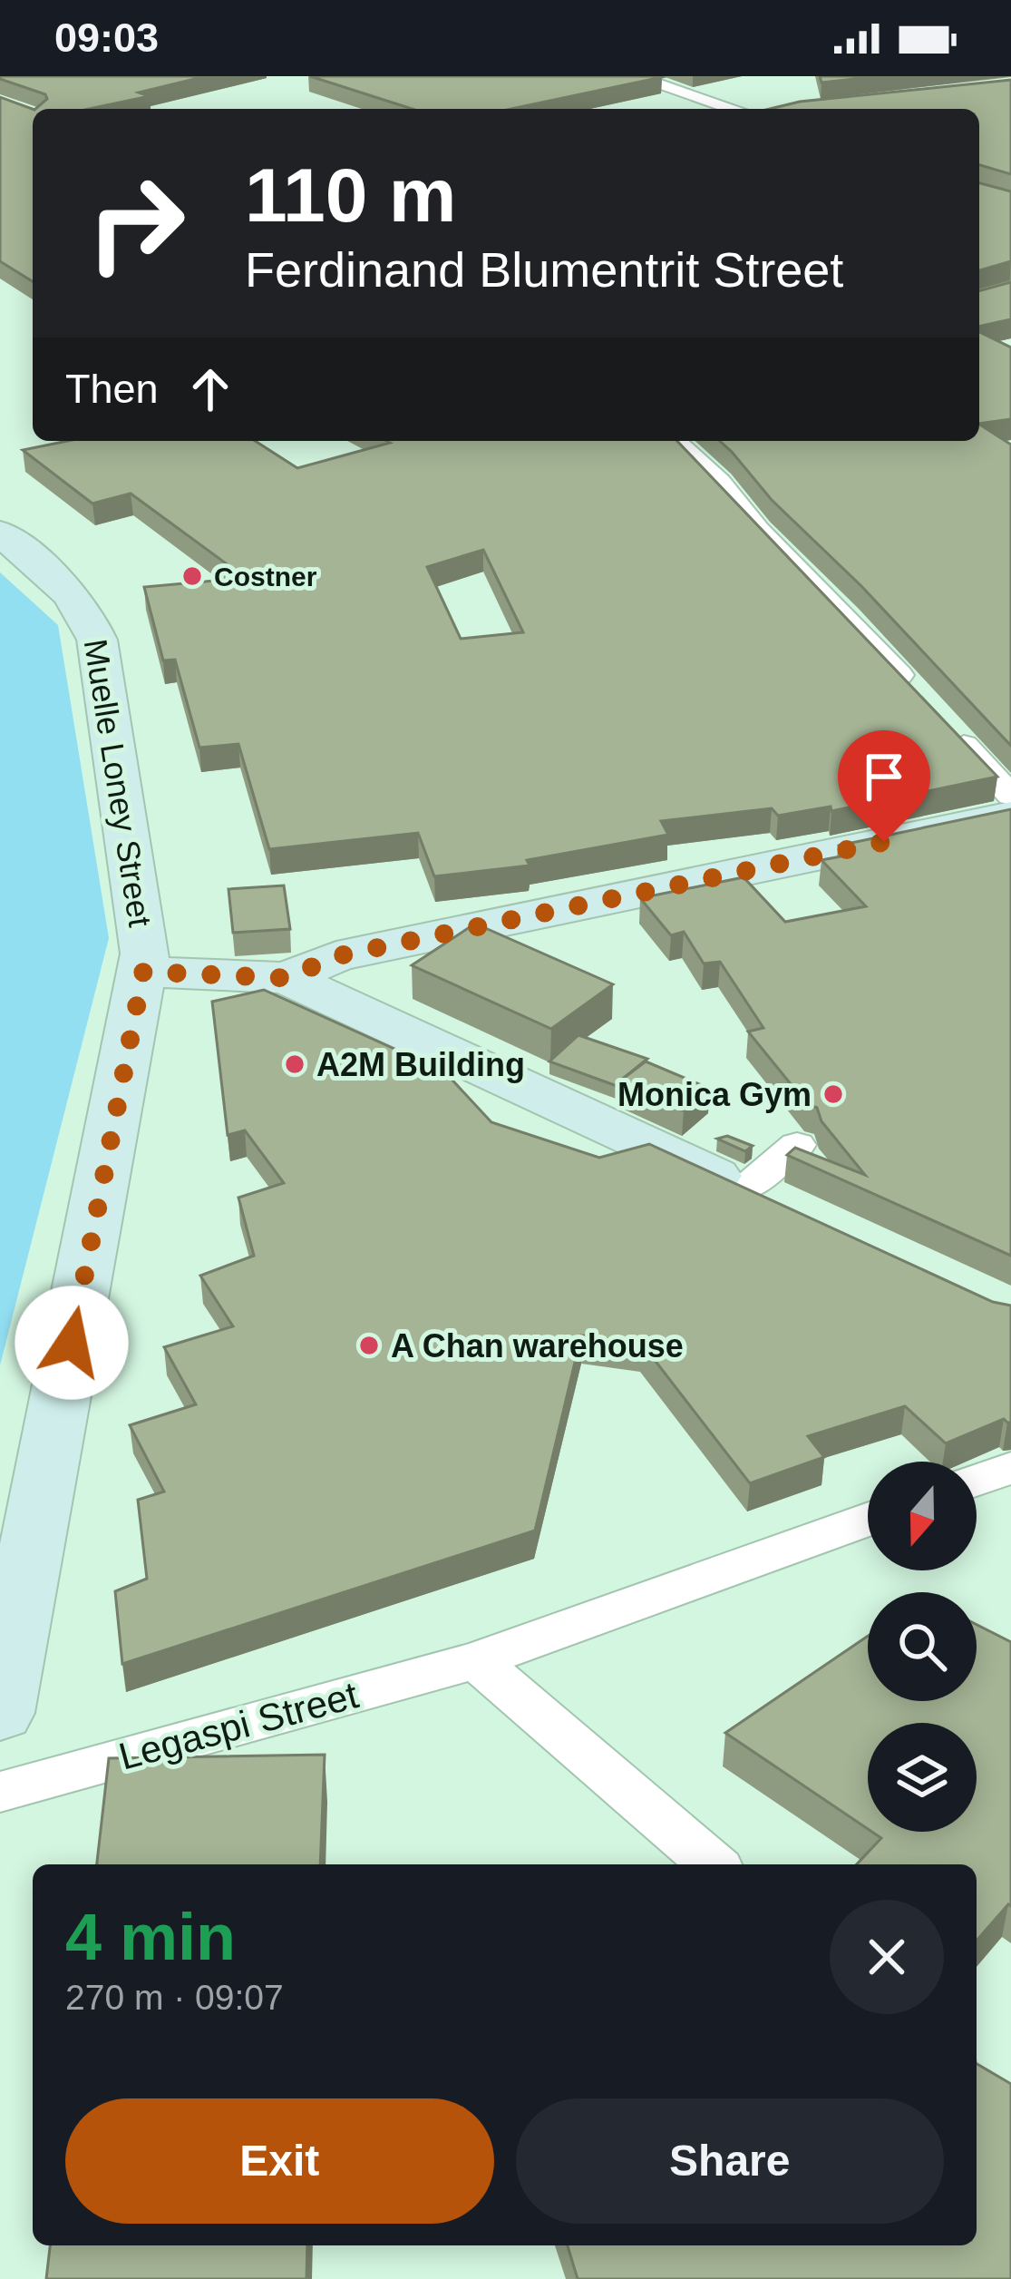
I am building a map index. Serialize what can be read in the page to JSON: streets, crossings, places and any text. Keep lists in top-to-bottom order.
{
  "streets": {
    "main road": ["Muelle Loney Street"],
    "street": ["Legaspi Street"]
  },
  "places": [
    "Costner",
    "A2M Building",
    "Monica Gym",
    "A Chan warehouse"
  ],
  "north": "bottom",
  "page": {
    "status": "09:03",
    "turn": ["110 m", "Ferdinand Blumentrit Street"],
    "then": "Then",
    "heading": ["4 min", "270 m · 09:07"],
    "buttons": ["Exit", "Share"]
  }
}
